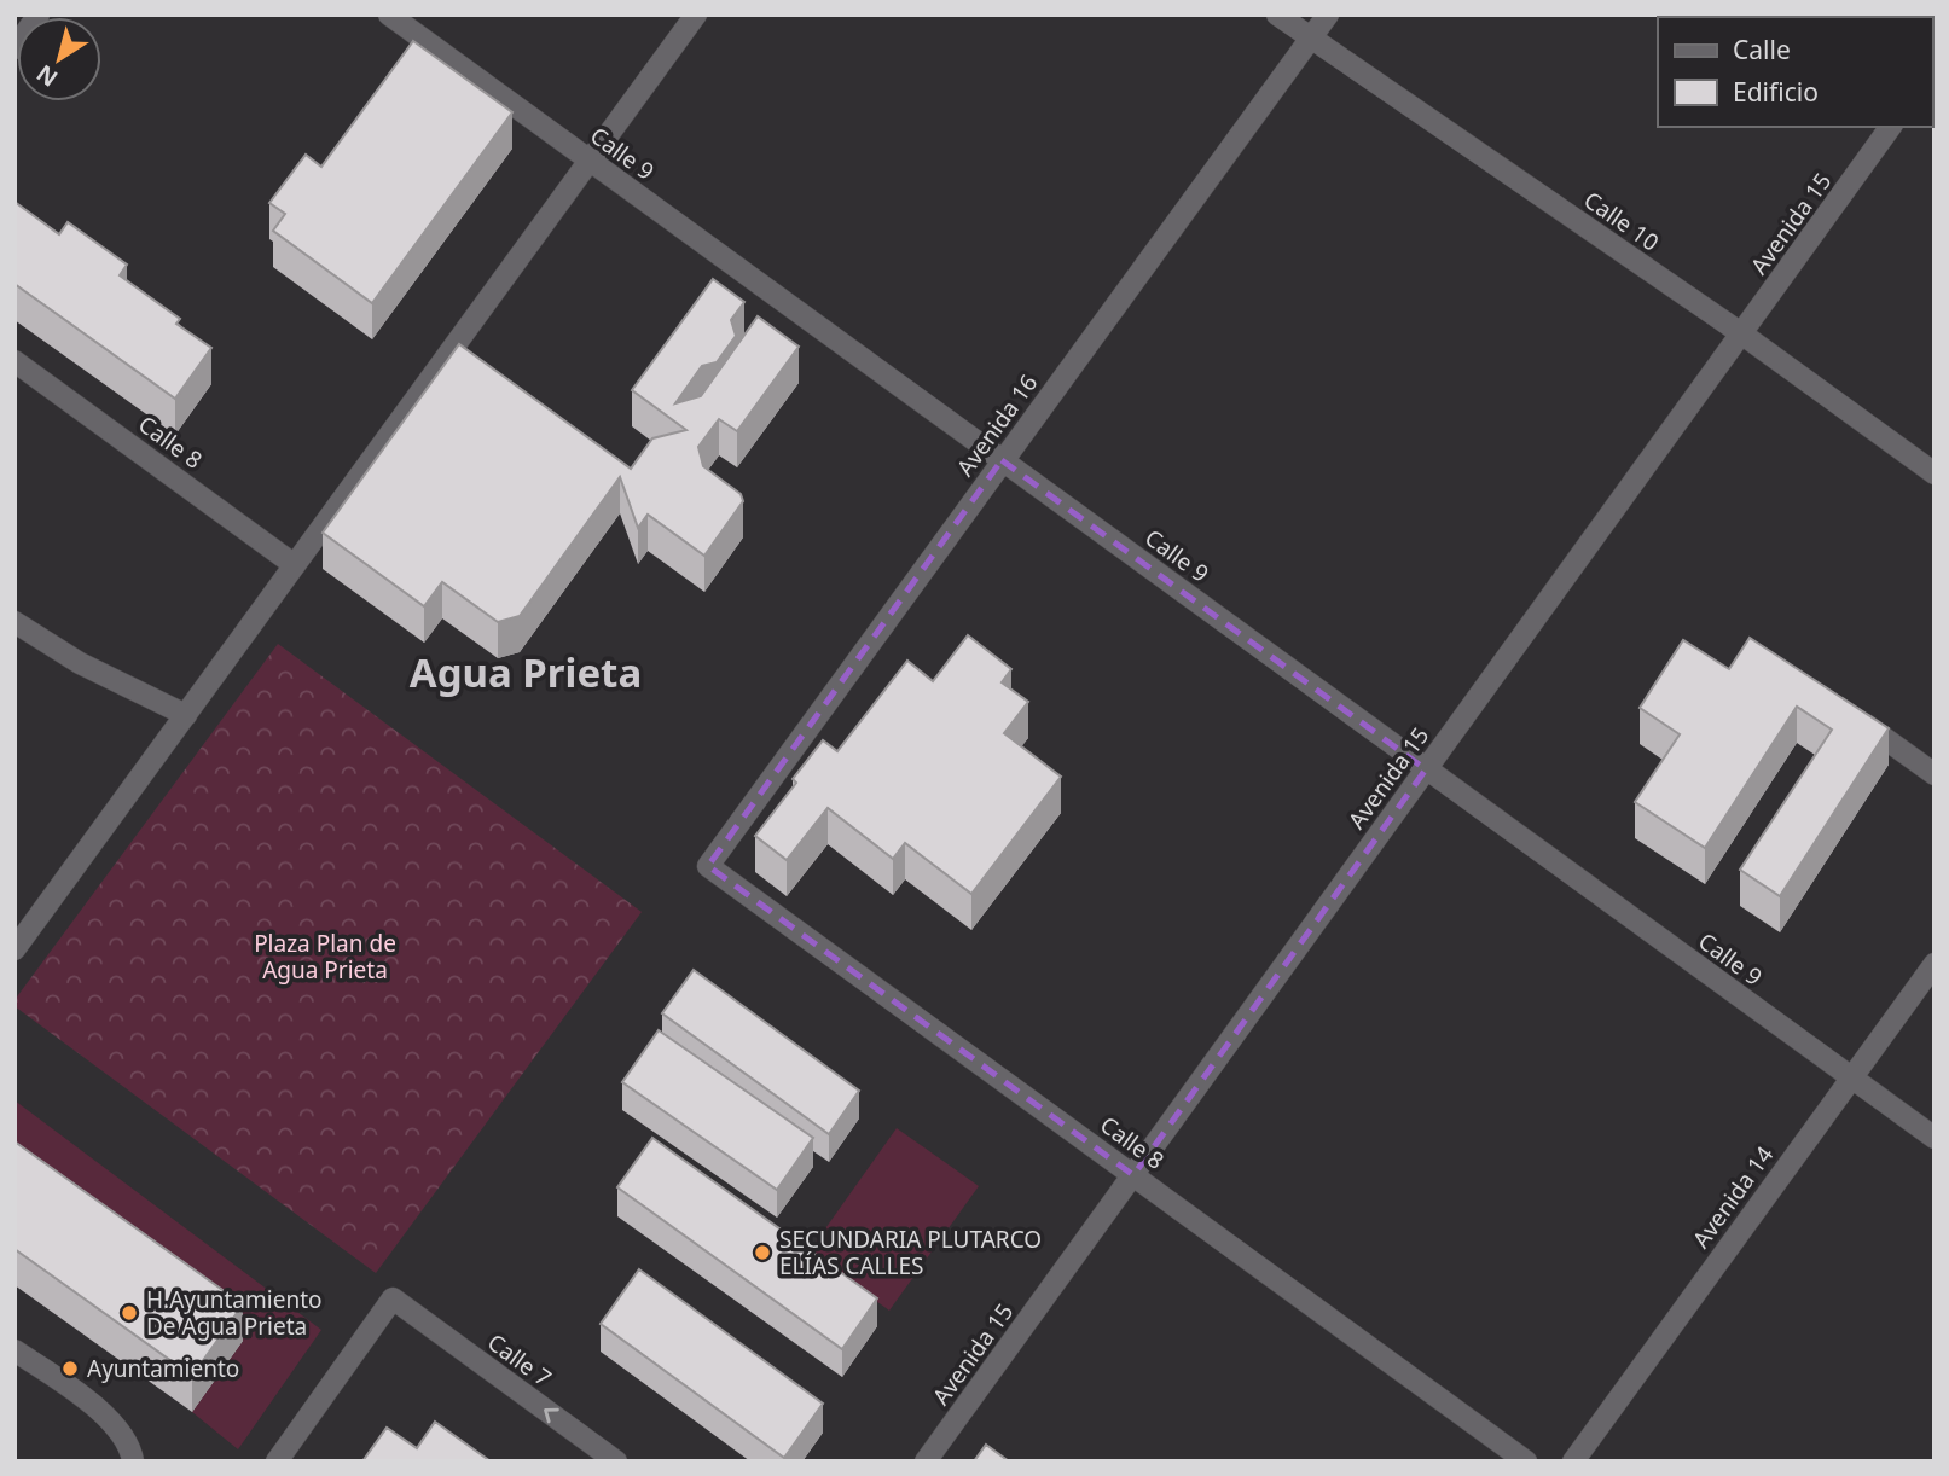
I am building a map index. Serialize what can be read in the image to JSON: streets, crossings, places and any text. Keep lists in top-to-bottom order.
{
  "streets": {
    "street": [
      "Calle 9",
      "Calle 10",
      "Avenida 15",
      "Avenida 16",
      "Calle 8",
      "Avenida 14",
      "Calle 7"
    ]
  },
  "crossings": [
    ["Calle 9", "Avenida 15"],
    ["Calle 9", "Avenida 16"],
    ["Calle 9", "Avenida 14"],
    ["Calle 10", "Avenida 15"],
    ["Calle 10", "Avenida 16"],
    ["Avenida 15", "Calle 8"],
    ["Avenida 16", "Calle 8"]
  ],
  "districts": ["Agua Prieta"],
  "parks": ["Plaza Plan de Agua Prieta"],
  "places": ["SECUNDARIA PLUTARCO ELÍAS CALLES", "H.Ayuntamiento De Agua Prieta", "Ayuntamiento"],
  "legend": ["Calle", "Edificio"],
  "north": "bottom left"
}
